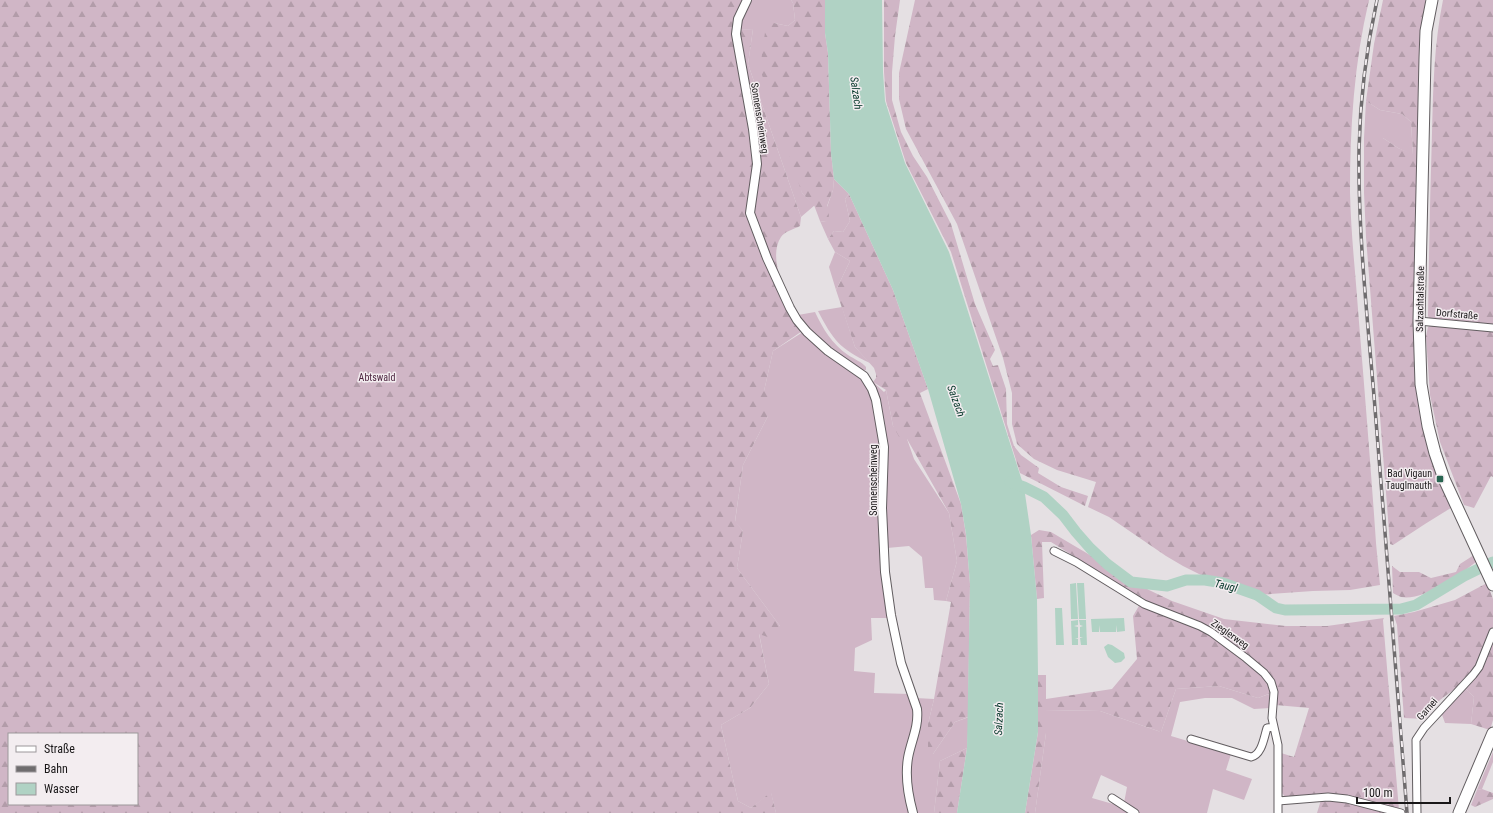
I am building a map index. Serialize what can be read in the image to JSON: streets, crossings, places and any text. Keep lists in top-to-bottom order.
{
  "streets": {
    "main road": ["Salzachtalstraße"],
    "street": [
      "Sonnenscheinweg",
      "Dorfstraße",
      "Zieglerweg",
      "Garnei"
    ]
  },
  "crossings": [
    ["Salzachtalstraße", "Dorfstraße"]
  ],
  "water": ["Salzach", "Taugl"],
  "parks": ["Abtswald"],
  "places": {
    "transit": ["Bad Vigaun Tauglmauth"]
  },
  "legend": ["Straße", "Bahn", "Wasser"],
  "scale_bar": "100 m"
}
